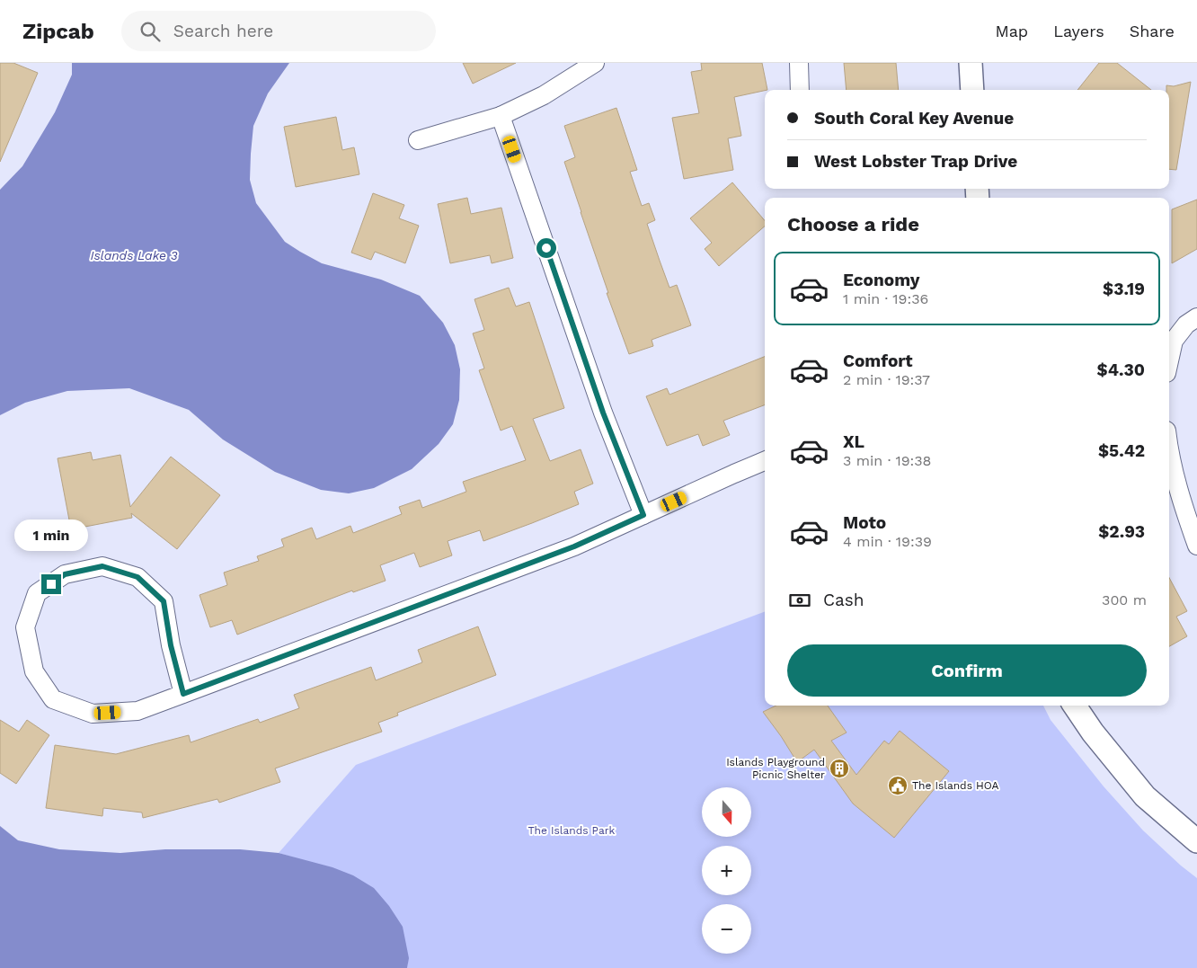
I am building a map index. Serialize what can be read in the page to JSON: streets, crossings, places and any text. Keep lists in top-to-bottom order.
{
  "water": ["Islands Lake 3"],
  "parks": ["The Islands Park"],
  "places": {
    "building": ["Islands Playground Picnic Shelter"],
    "public building": ["The Islands HOA"]
  },
  "north": "bottom",
  "page": {
    "header": "Zipcab",
    "search": "Search here",
    "nav": ["Map", "Layers", "Share"],
    "banner": ["South Coral Key Avenue", "West Lobster Trap Drive"],
    "heading": "Choose a ride",
    "list": [
      {
        "name": "Economy",
        "note": "1 min · 19:36",
        "value": "$3.19"
      },
      {
        "name": "Comfort",
        "note": "2 min · 19:37",
        "value": "$4.30"
      },
      {
        "name": "XL",
        "note": "3 min · 19:38",
        "value": "$5.42"
      },
      {
        "name": "Moto",
        "note": "4 min · 19:39",
        "value": "$2.93"
      }
    ],
    "bubble": "1 min",
    "pay": ["Cash", "300 m"],
    "buttons": "Confirm",
    "map_buttons": ["+", "−"]
  }
}
